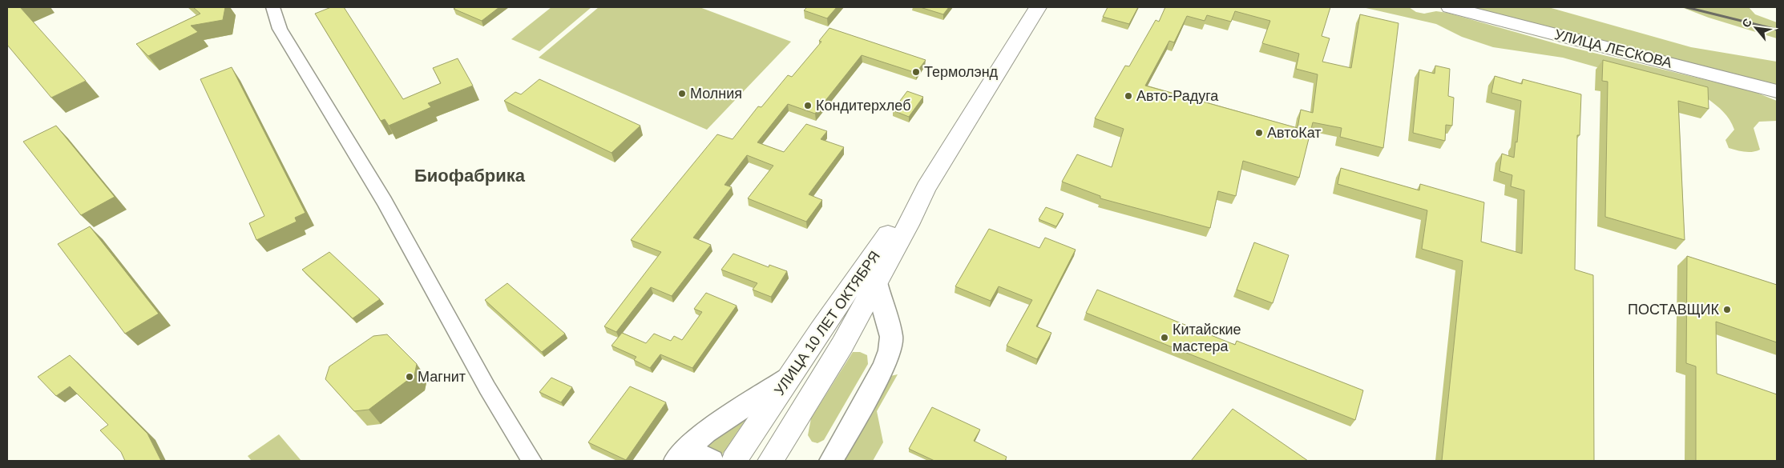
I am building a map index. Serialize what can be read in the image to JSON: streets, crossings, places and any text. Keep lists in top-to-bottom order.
{
  "streets": {
    "main road": ["УЛИЦА ЛЕСКОВА", "УЛИЦА 10 ЛЕТ ОКТЯБРЯ"]
  },
  "districts": ["Биофабрика"],
  "places": [
    "Термолэнд",
    "Молния",
    "Авто-Радуга",
    "Кондитерхлеб",
    "АвтоКат",
    "ПОСТАВЩИК",
    "Китайские мастера",
    "Магнит"
  ],
  "north": "top left"
}
